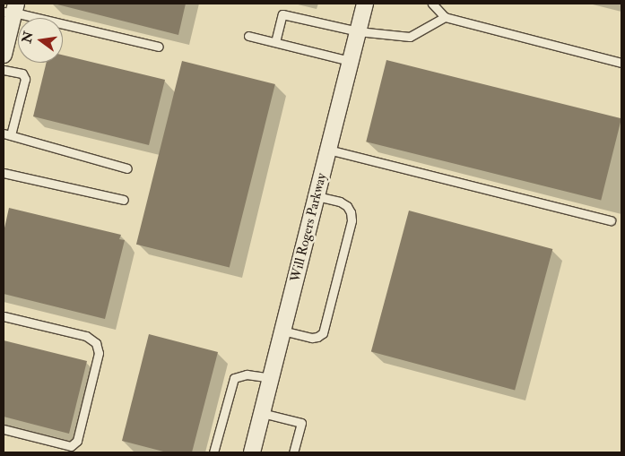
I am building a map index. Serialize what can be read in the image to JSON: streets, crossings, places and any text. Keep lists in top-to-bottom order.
{
  "streets": {
    "street": ["Will Rogers Parkway"]
  },
  "north": "left"
}
